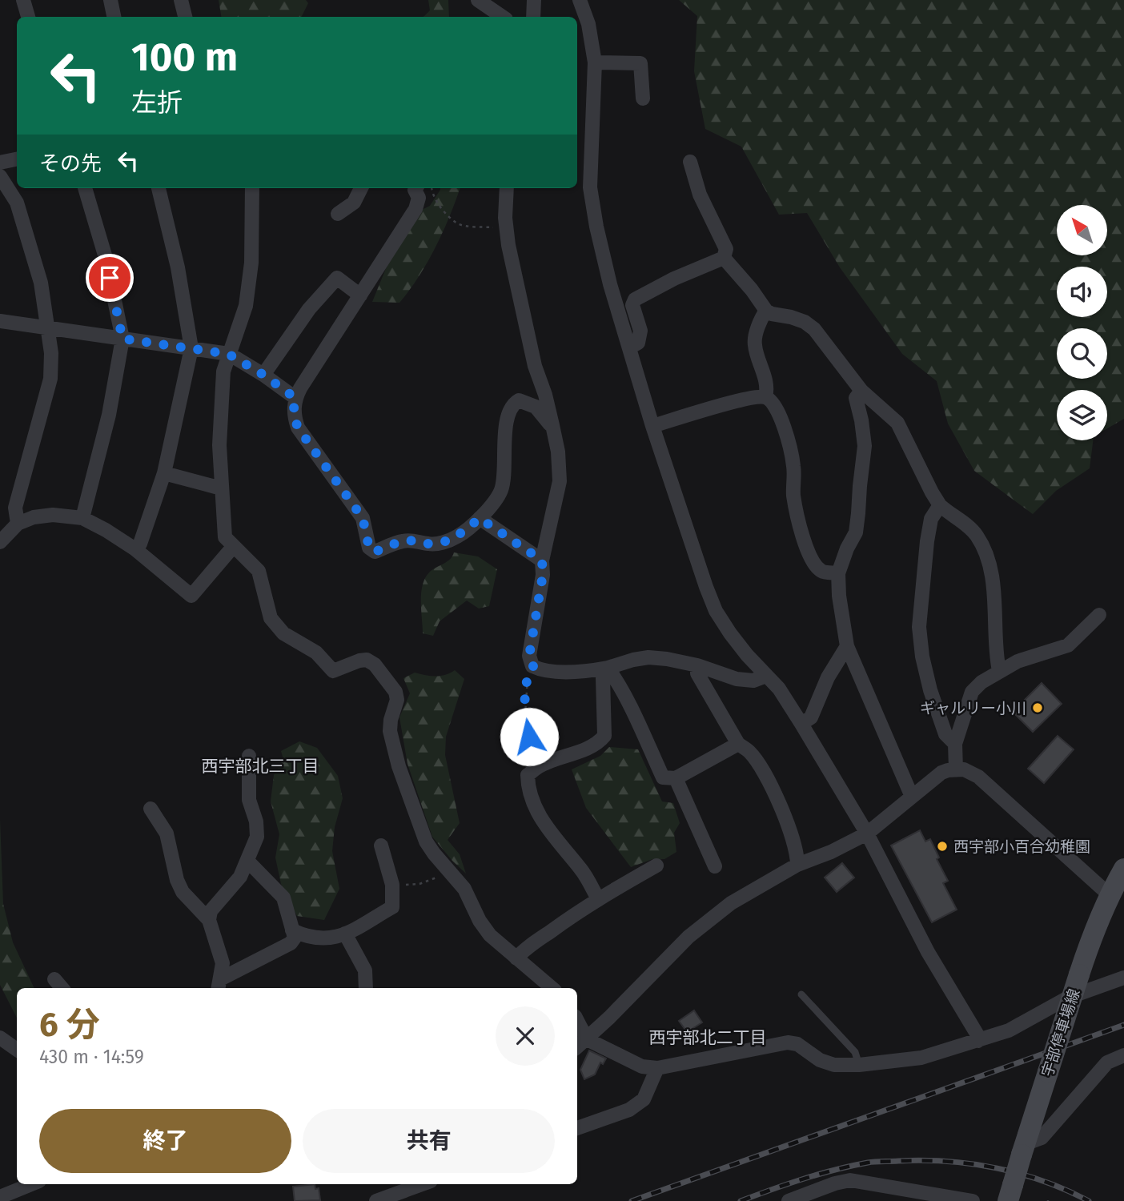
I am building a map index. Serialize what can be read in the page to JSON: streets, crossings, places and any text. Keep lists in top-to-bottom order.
{
  "streets": {
    "main road": ["宇部停車場線"]
  },
  "districts": ["西宇部北三丁目", "西宇部北二丁目"],
  "places": ["ギャルリー小川", "西宇部小百合幼稚園"],
  "north": "top left",
  "page": {
    "turn": ["100 m", "左折"],
    "then": "その先",
    "heading": ["6 分", "430 m · 14:59"],
    "buttons": ["終了", "共有"]
  }
}
